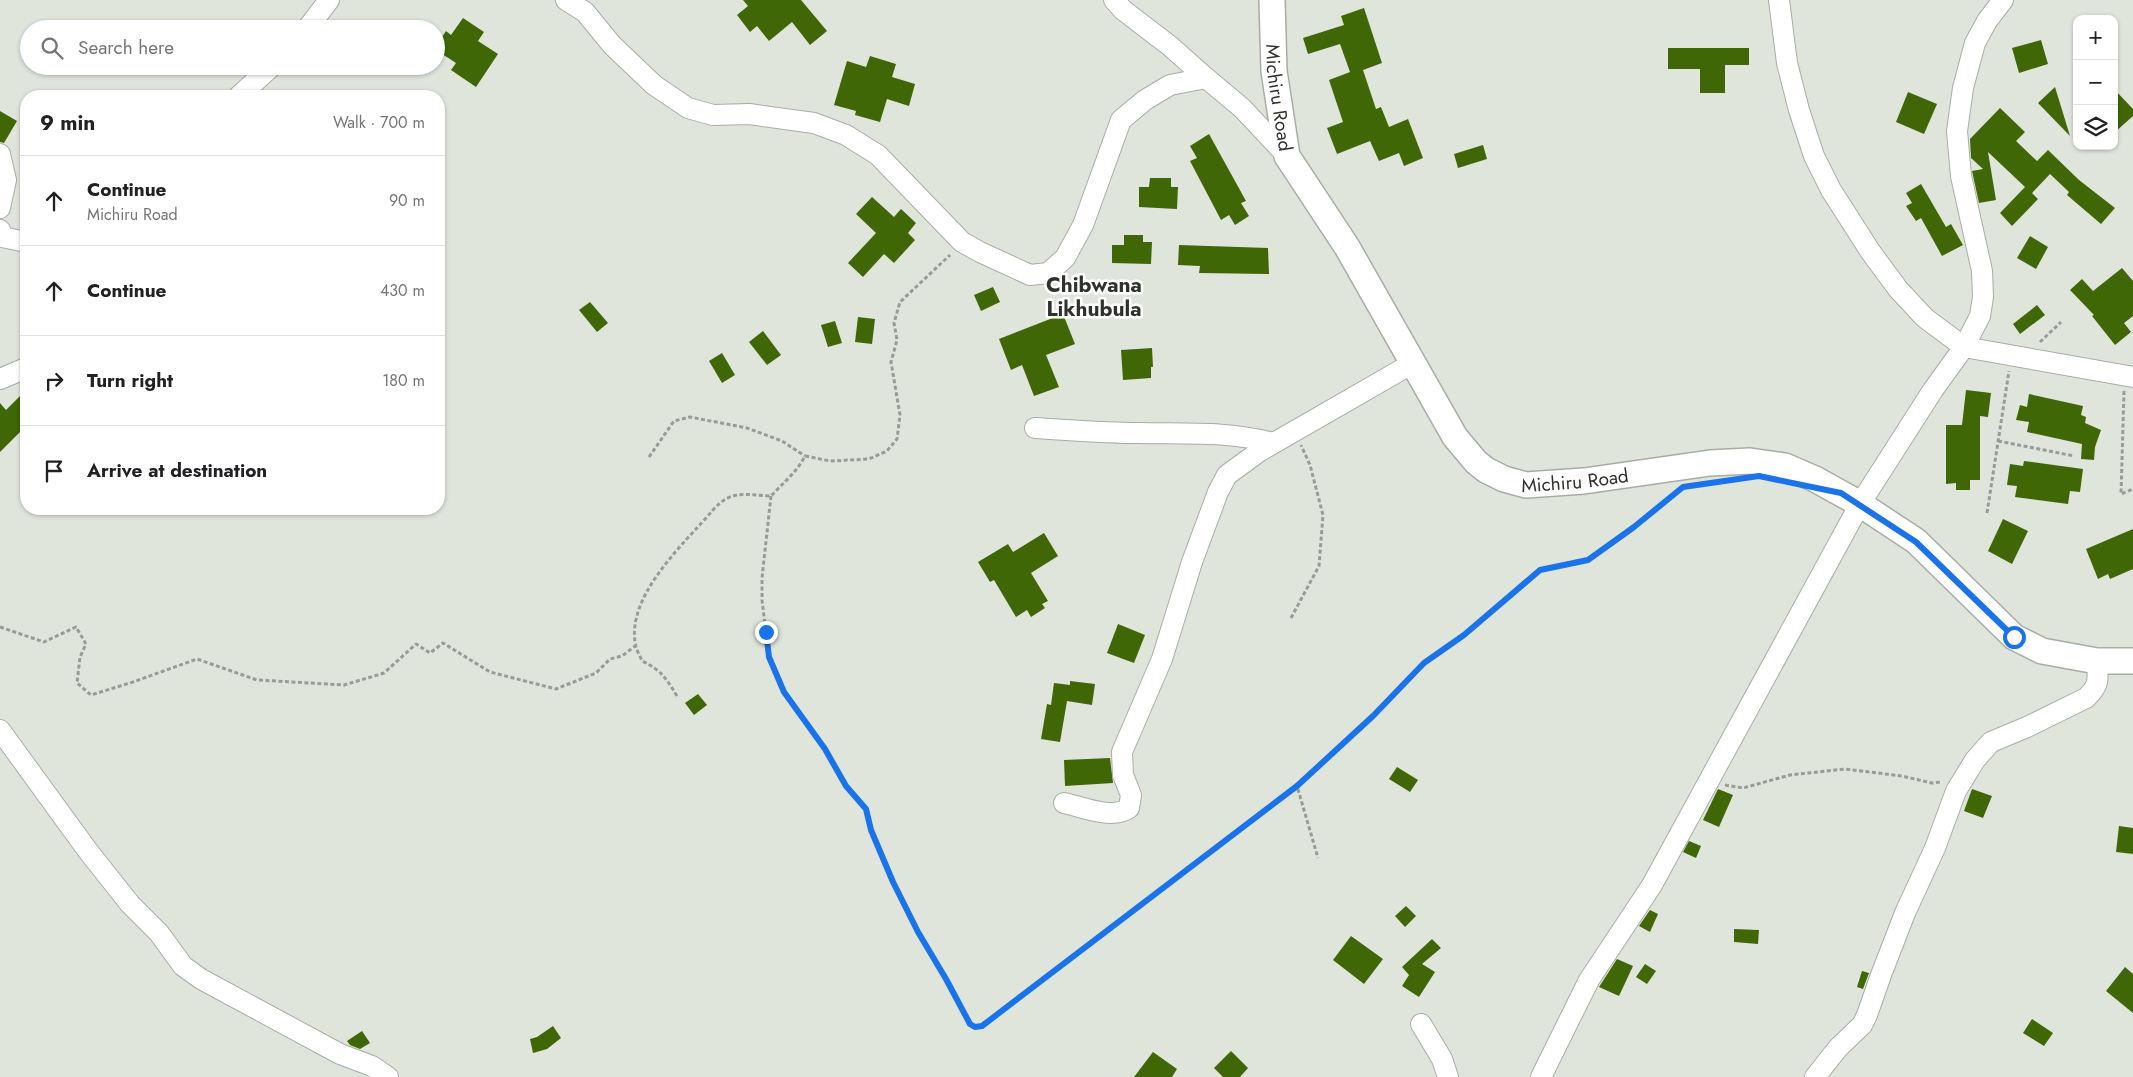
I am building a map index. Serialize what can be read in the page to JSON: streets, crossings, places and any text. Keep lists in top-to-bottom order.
{
  "streets": {
    "street": ["Michiru Road"]
  },
  "districts": ["Chibwana Likhubula"],
  "page": {
    "map_buttons": ["+", "−"],
    "search": "Search here",
    "heading": ["9 min", "Walk · 700 m"],
    "list": [
      ["Continue", "Michiru Road", "90 m"],
      ["Continue", "430 m"],
      ["Turn right", "180 m"],
      "Arrive at destination"
    ]
  }
}
